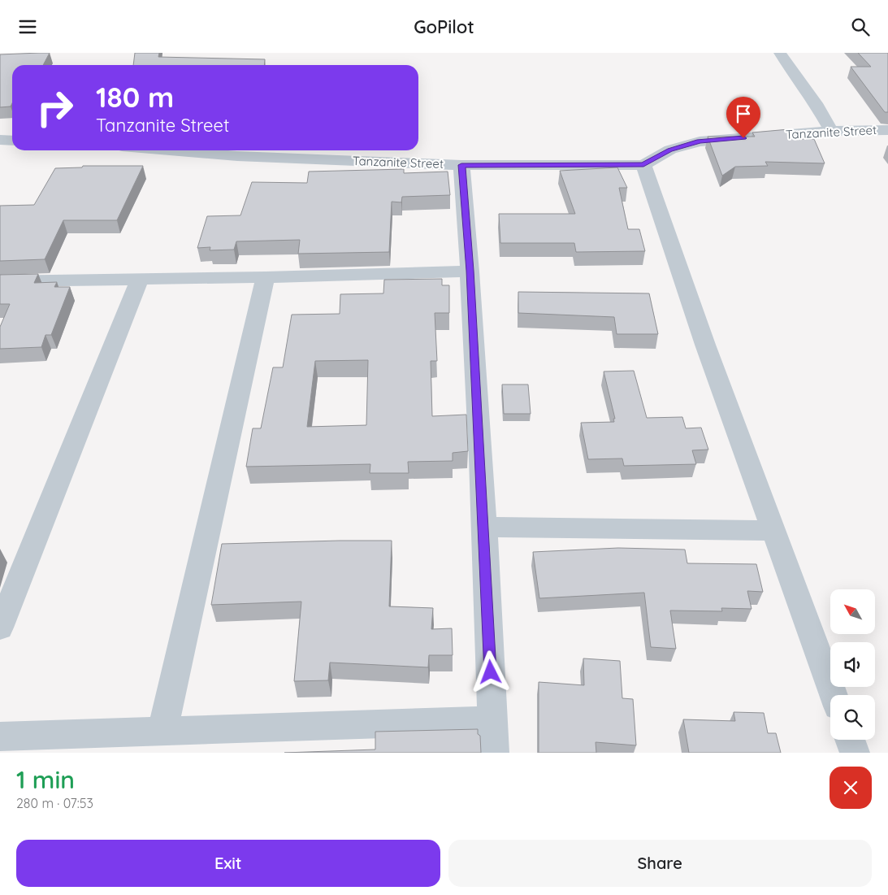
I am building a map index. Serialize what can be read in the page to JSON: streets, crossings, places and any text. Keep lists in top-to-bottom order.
{
  "streets": {
    "street": ["Tanzanite Street"]
  },
  "north": "top left",
  "page": {
    "header": "GoPilot",
    "turn": ["180 m", "Tanzanite Street"],
    "heading": ["1 min", "280 m · 07:53"],
    "buttons": ["Exit", "Share"]
  }
}
